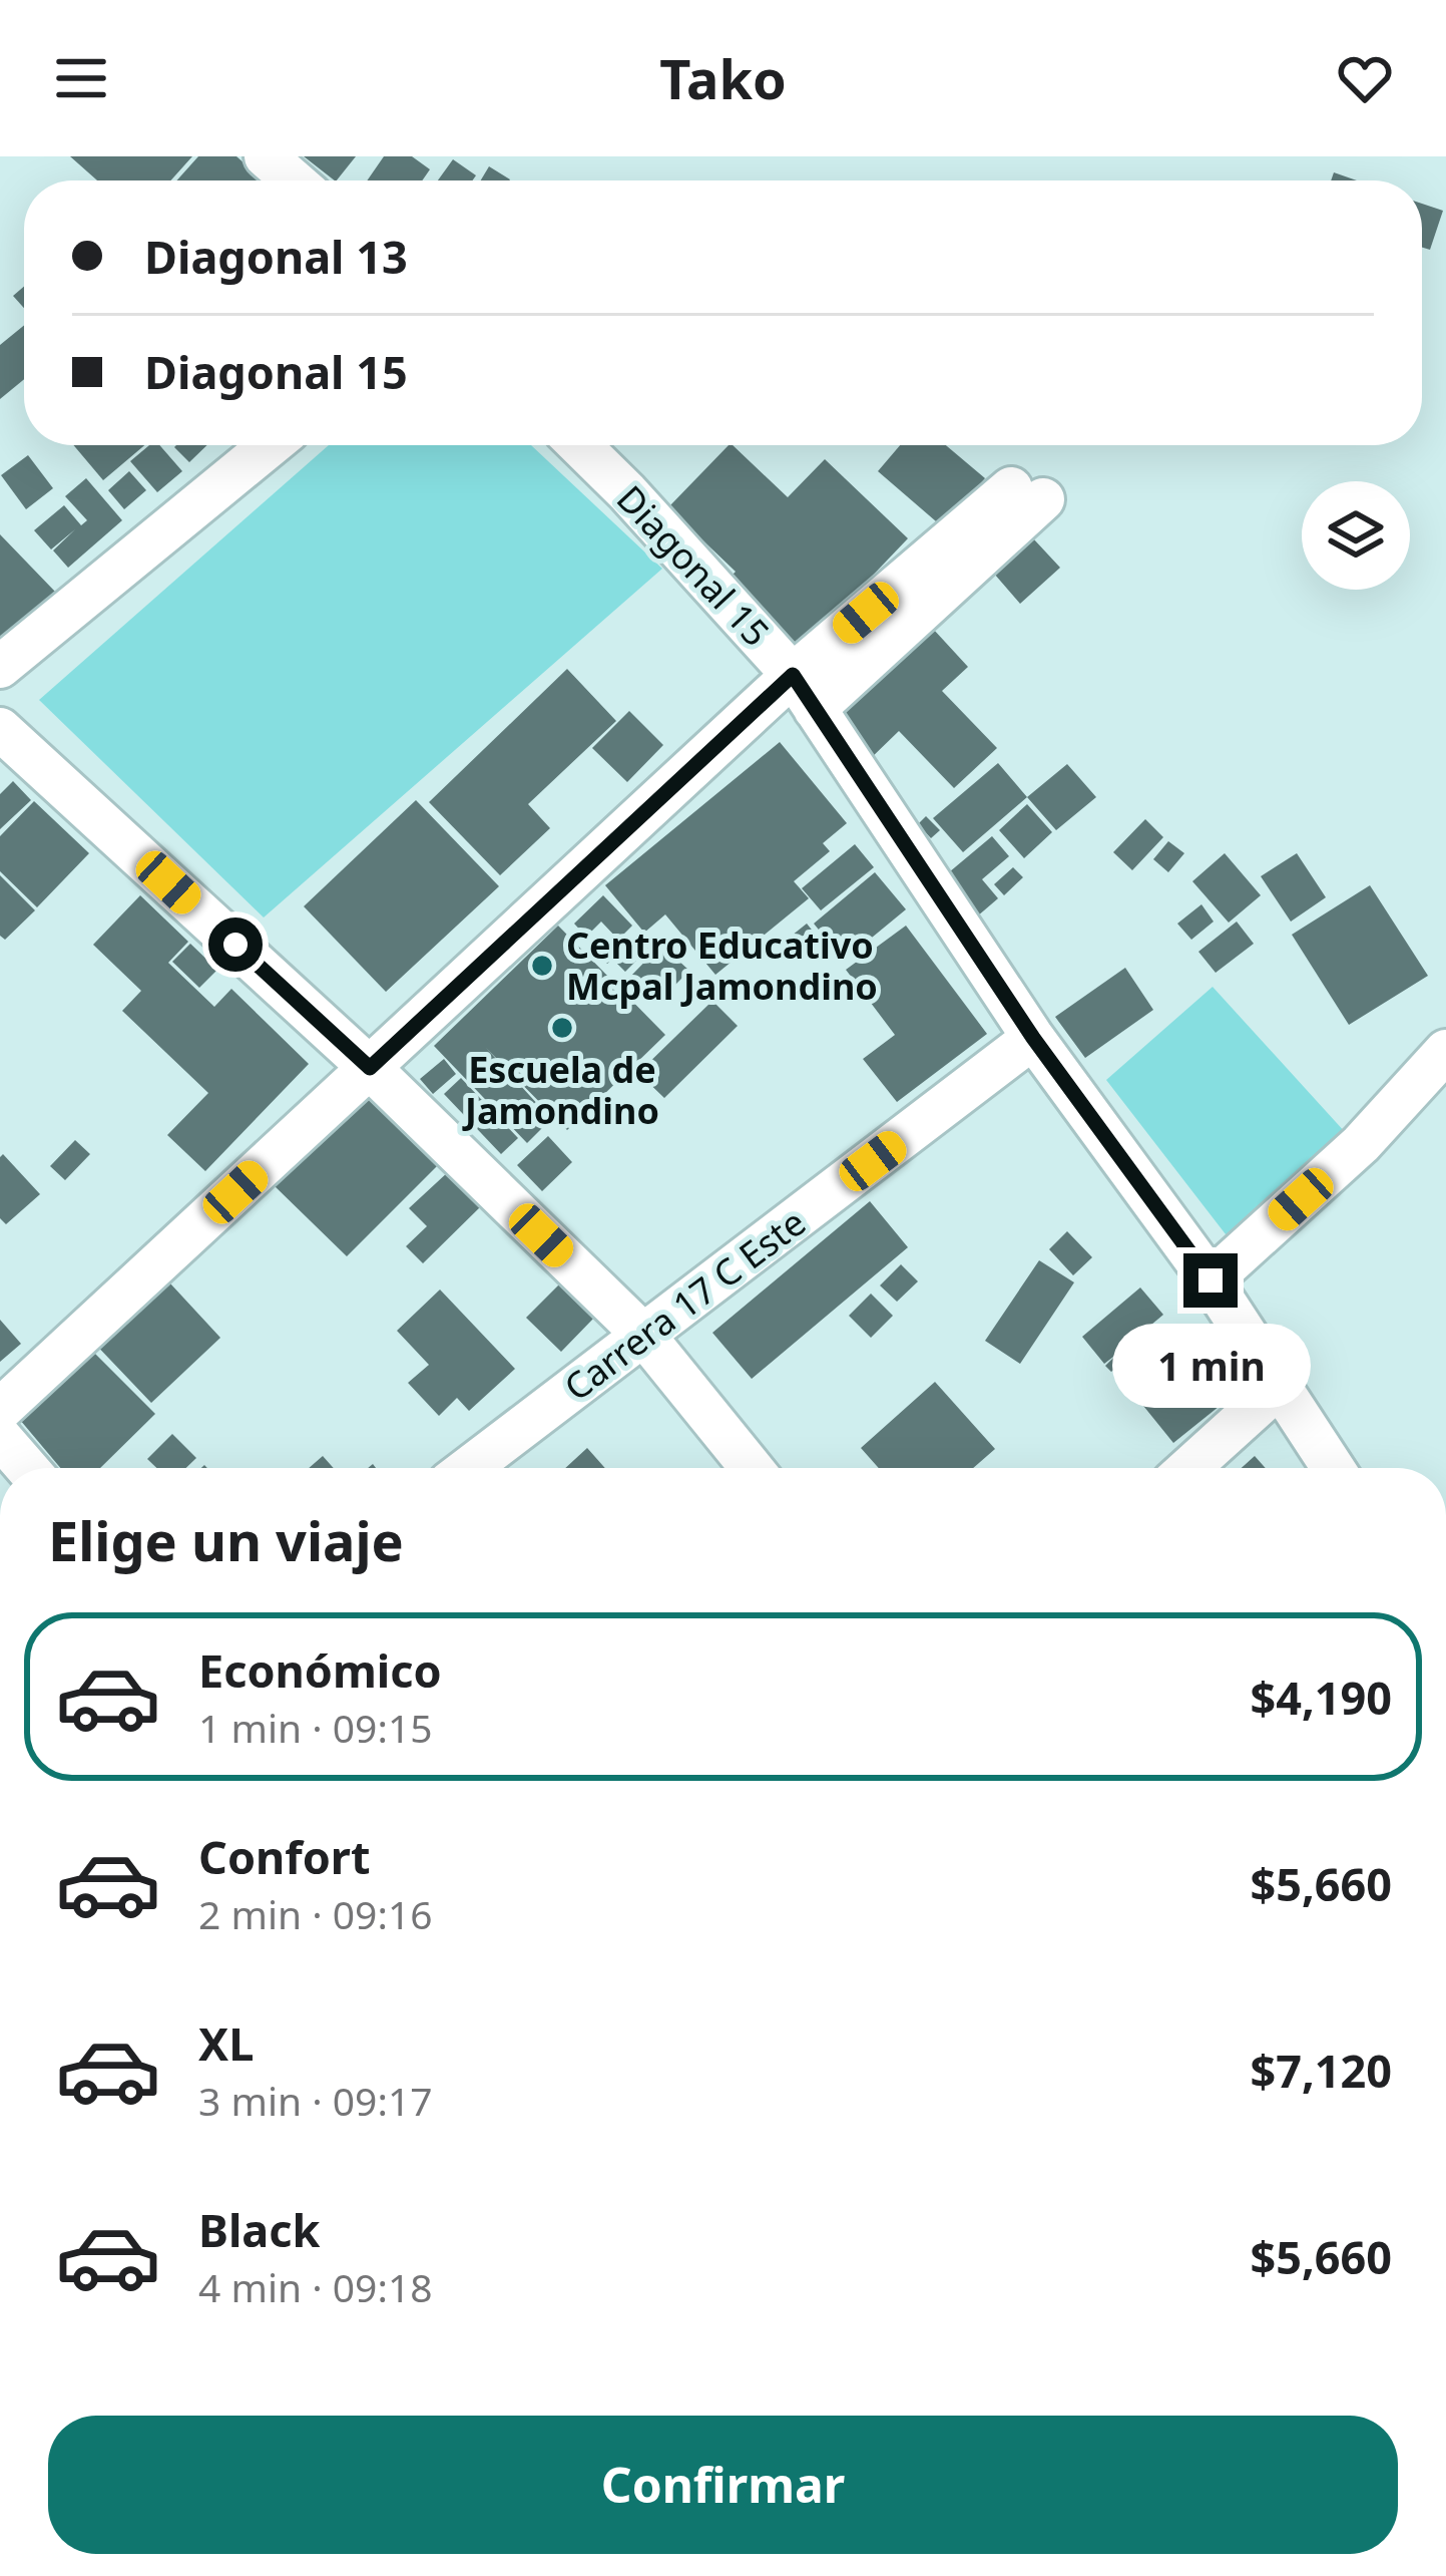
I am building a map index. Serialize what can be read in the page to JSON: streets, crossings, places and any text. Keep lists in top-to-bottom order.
{
  "streets": {
    "street": ["Diagonal 15", "Carrera 17 C Este"]
  },
  "crossings": [
    ["Diagonal 15", "Carrera 17 C Este"]
  ],
  "places": ["Centro Educativo Mcpal Jamondino", "Escuela de Jamondino"],
  "page": {
    "header": "Tako",
    "banner": ["Diagonal 13", "Diagonal 15"],
    "bubble": "1 min",
    "heading": "Elige un viaje",
    "list": [
      {
        "name": "Económico",
        "note": "1 min · 09:15",
        "value": "$4,190"
      },
      {
        "name": "Confort",
        "note": "2 min · 09:16",
        "value": "$5,660"
      },
      {
        "name": "XL",
        "note": "3 min · 09:17",
        "value": "$7,120"
      },
      {
        "name": "Black",
        "note": "4 min · 09:18",
        "value": "$5,660"
      }
    ],
    "buttons": "Confirmar"
  }
}
